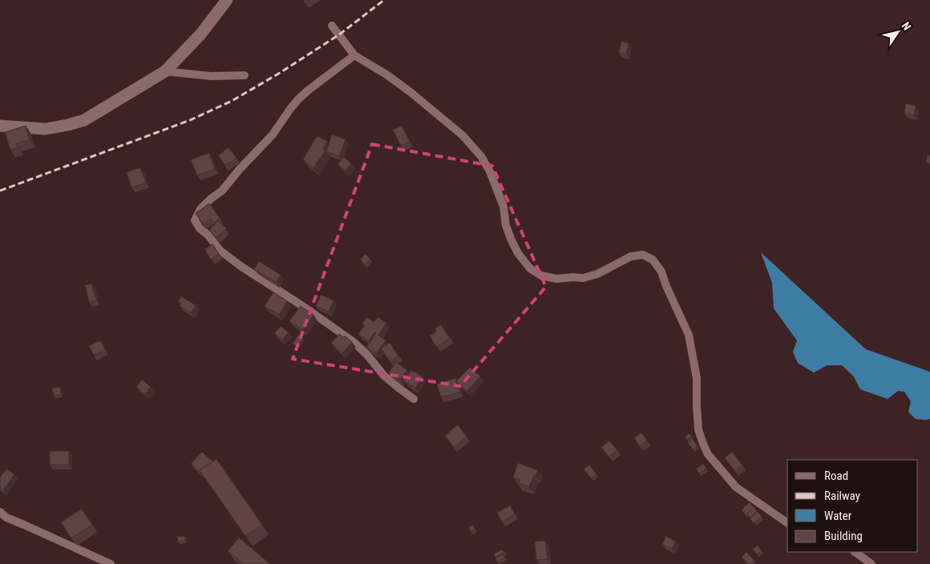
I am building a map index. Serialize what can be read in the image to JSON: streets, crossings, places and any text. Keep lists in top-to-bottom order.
{
  "legend": [
    "Road",
    "Railway",
    "Water",
    "Building"
  ],
  "north": "top right"
}
